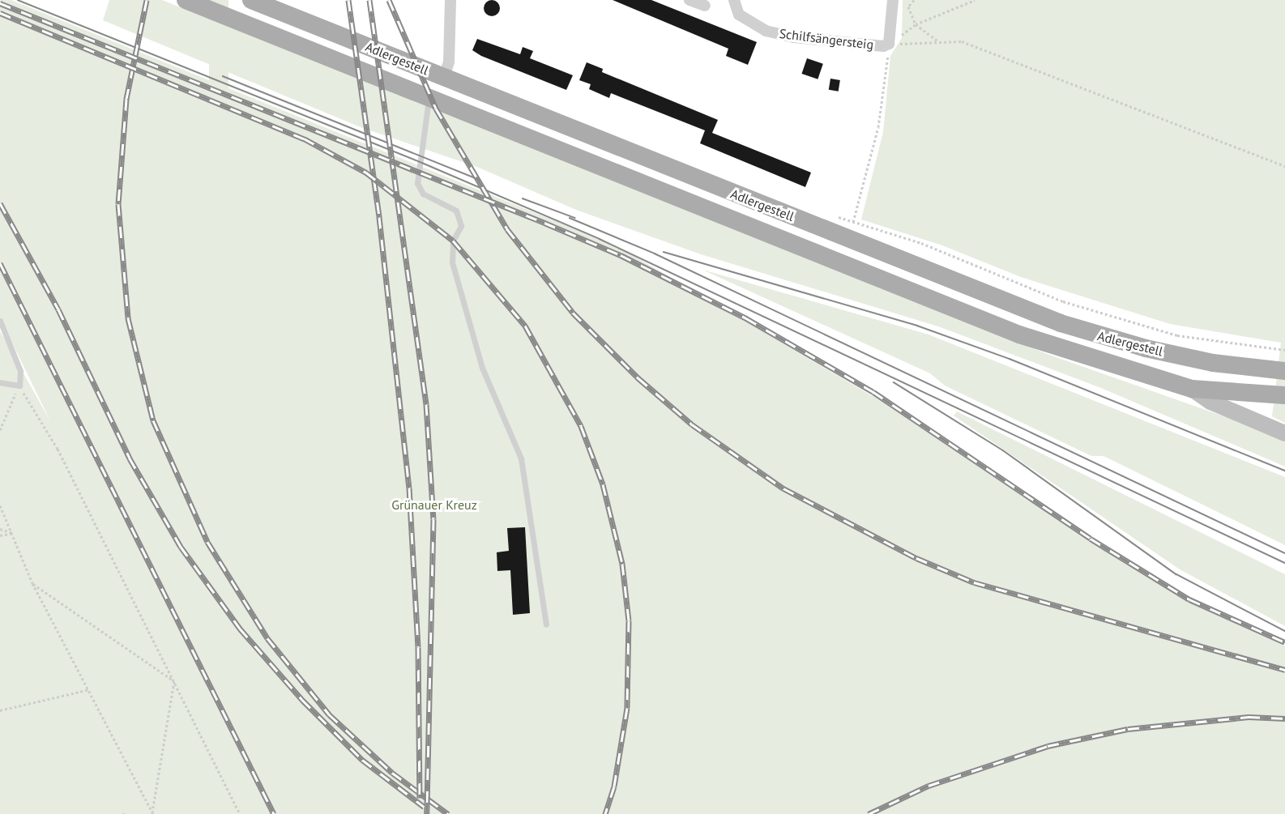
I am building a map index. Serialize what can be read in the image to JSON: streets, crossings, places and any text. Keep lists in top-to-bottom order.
{
  "streets": {
    "main road": ["Adlergestell"],
    "street": ["Schilfsängersteig"]
  },
  "parks": ["Grünauer Kreuz"]
}
